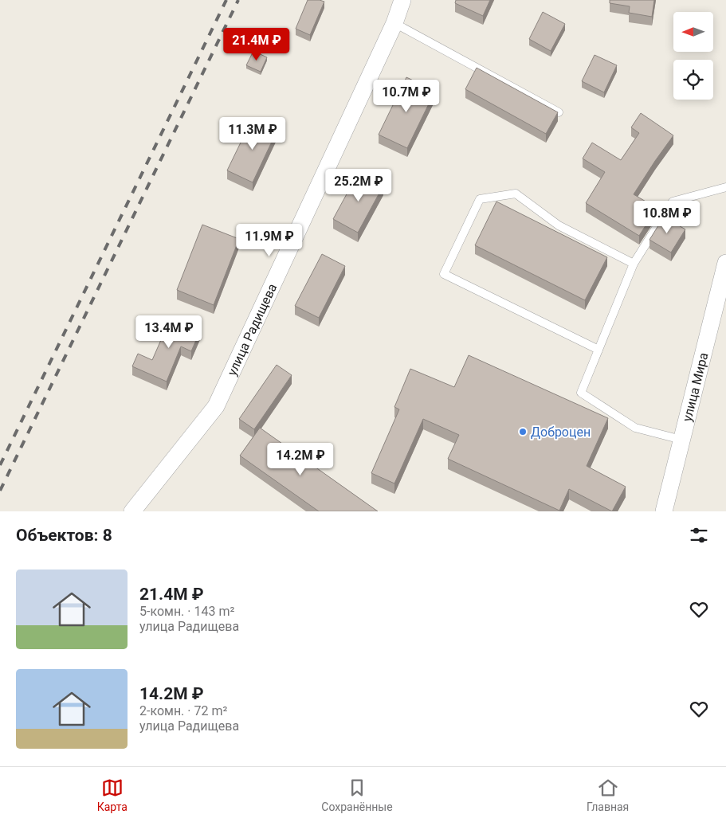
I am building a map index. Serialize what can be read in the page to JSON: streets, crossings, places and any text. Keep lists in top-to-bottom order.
{
  "streets": {
    "street": ["улица Радищева", "улица Мира"]
  },
  "places": ["Доброцен"],
  "north": "left",
  "page": {
    "price": [
      "21.4M ₽",
      "10.7M ₽",
      "11.3M ₽",
      "25.2M ₽",
      "10.8M ₽",
      "11.9M ₽",
      "13.4M ₽",
      "14.2M ₽"
    ],
    "heading": "Объектов: 8",
    "list": [
      {
        "name": "21.4M ₽",
        "note": "5-комн. · 143 m² · улица Радищева"
      },
      {
        "name": "14.2M ₽",
        "note": "2-комн. · 72 m² · улица Радищева"
      }
    ],
    "tabs": ["Карта", "Сохранённые", "Главная"]
  }
}
